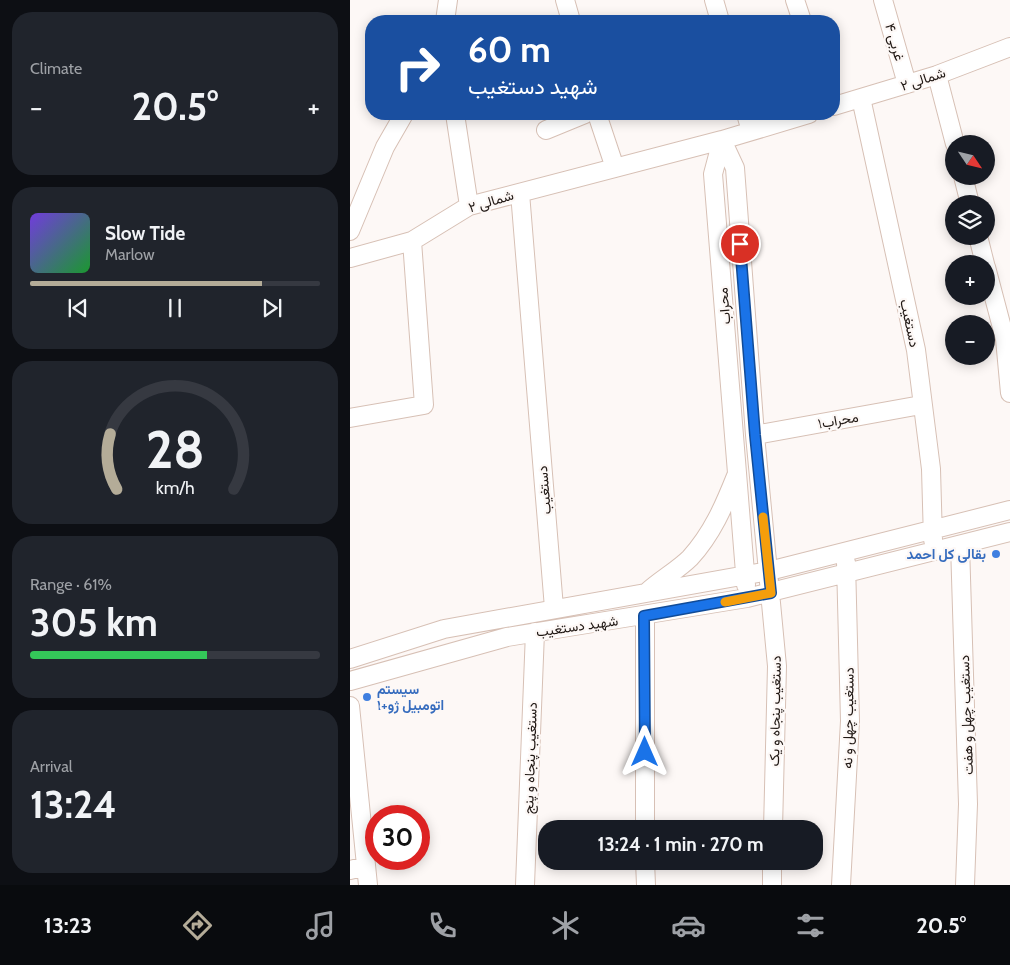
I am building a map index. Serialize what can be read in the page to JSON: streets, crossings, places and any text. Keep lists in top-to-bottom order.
{
  "streets": {
    "street": [
      "غربی ۴",
      "۲ شمالی",
      "محراب",
      "دستغیب",
      "محراب۱",
      "شهید دستغیب",
      "دستغیب پنجاه و یک",
      "دستغیب چهل و هفت",
      "دستغیب چهل و نه",
      "دستغیب پنجاه و پنج"
    ]
  },
  "crossings": [
    ["غربی ۴", "۲ شمالی"],
    ["۲ شمالی", "محراب"],
    ["۲ شمالی", "دستغیب"],
    ["محراب", "محراب۱"],
    ["محراب", "شهید دستغیب"],
    ["محراب", "دستغیب پنجاه و یک"],
    ["دستغیب", "محراب۱"],
    ["دستغیب", "شهید دستغیب"],
    ["شهید دستغیب", "دستغیب پنجاه و یک"],
    ["شهید دستغیب", "دستغیب چهل و هفت"],
    ["شهید دستغیب", "دستغیب چهل و نه"],
    ["شهید دستغیب", "دستغیب پنجاه و پنج"]
  ],
  "places": ["بقالی کل احمد", "سیستم اتومبیل ژو+۱"],
  "north": "bottom right",
  "page": {
    "tile": [
      "Climate",
      ["Range · 61%", "305 km"],
      ["Arrival", "13:24"]
    ],
    "turn": ["60 m", "شهید دستغیب"],
    "heat": ["−", "20.5°", "+"],
    "map_buttons": ["+", "−"],
    "song": ["Slow Tide", "Marlow"],
    "limit": "30",
    "trip": "13:24 · 1 min · 270 m",
    "tabs": ["13:23", "20.5°"],
    "gauge": ["28", "km/h"]
  }
}
